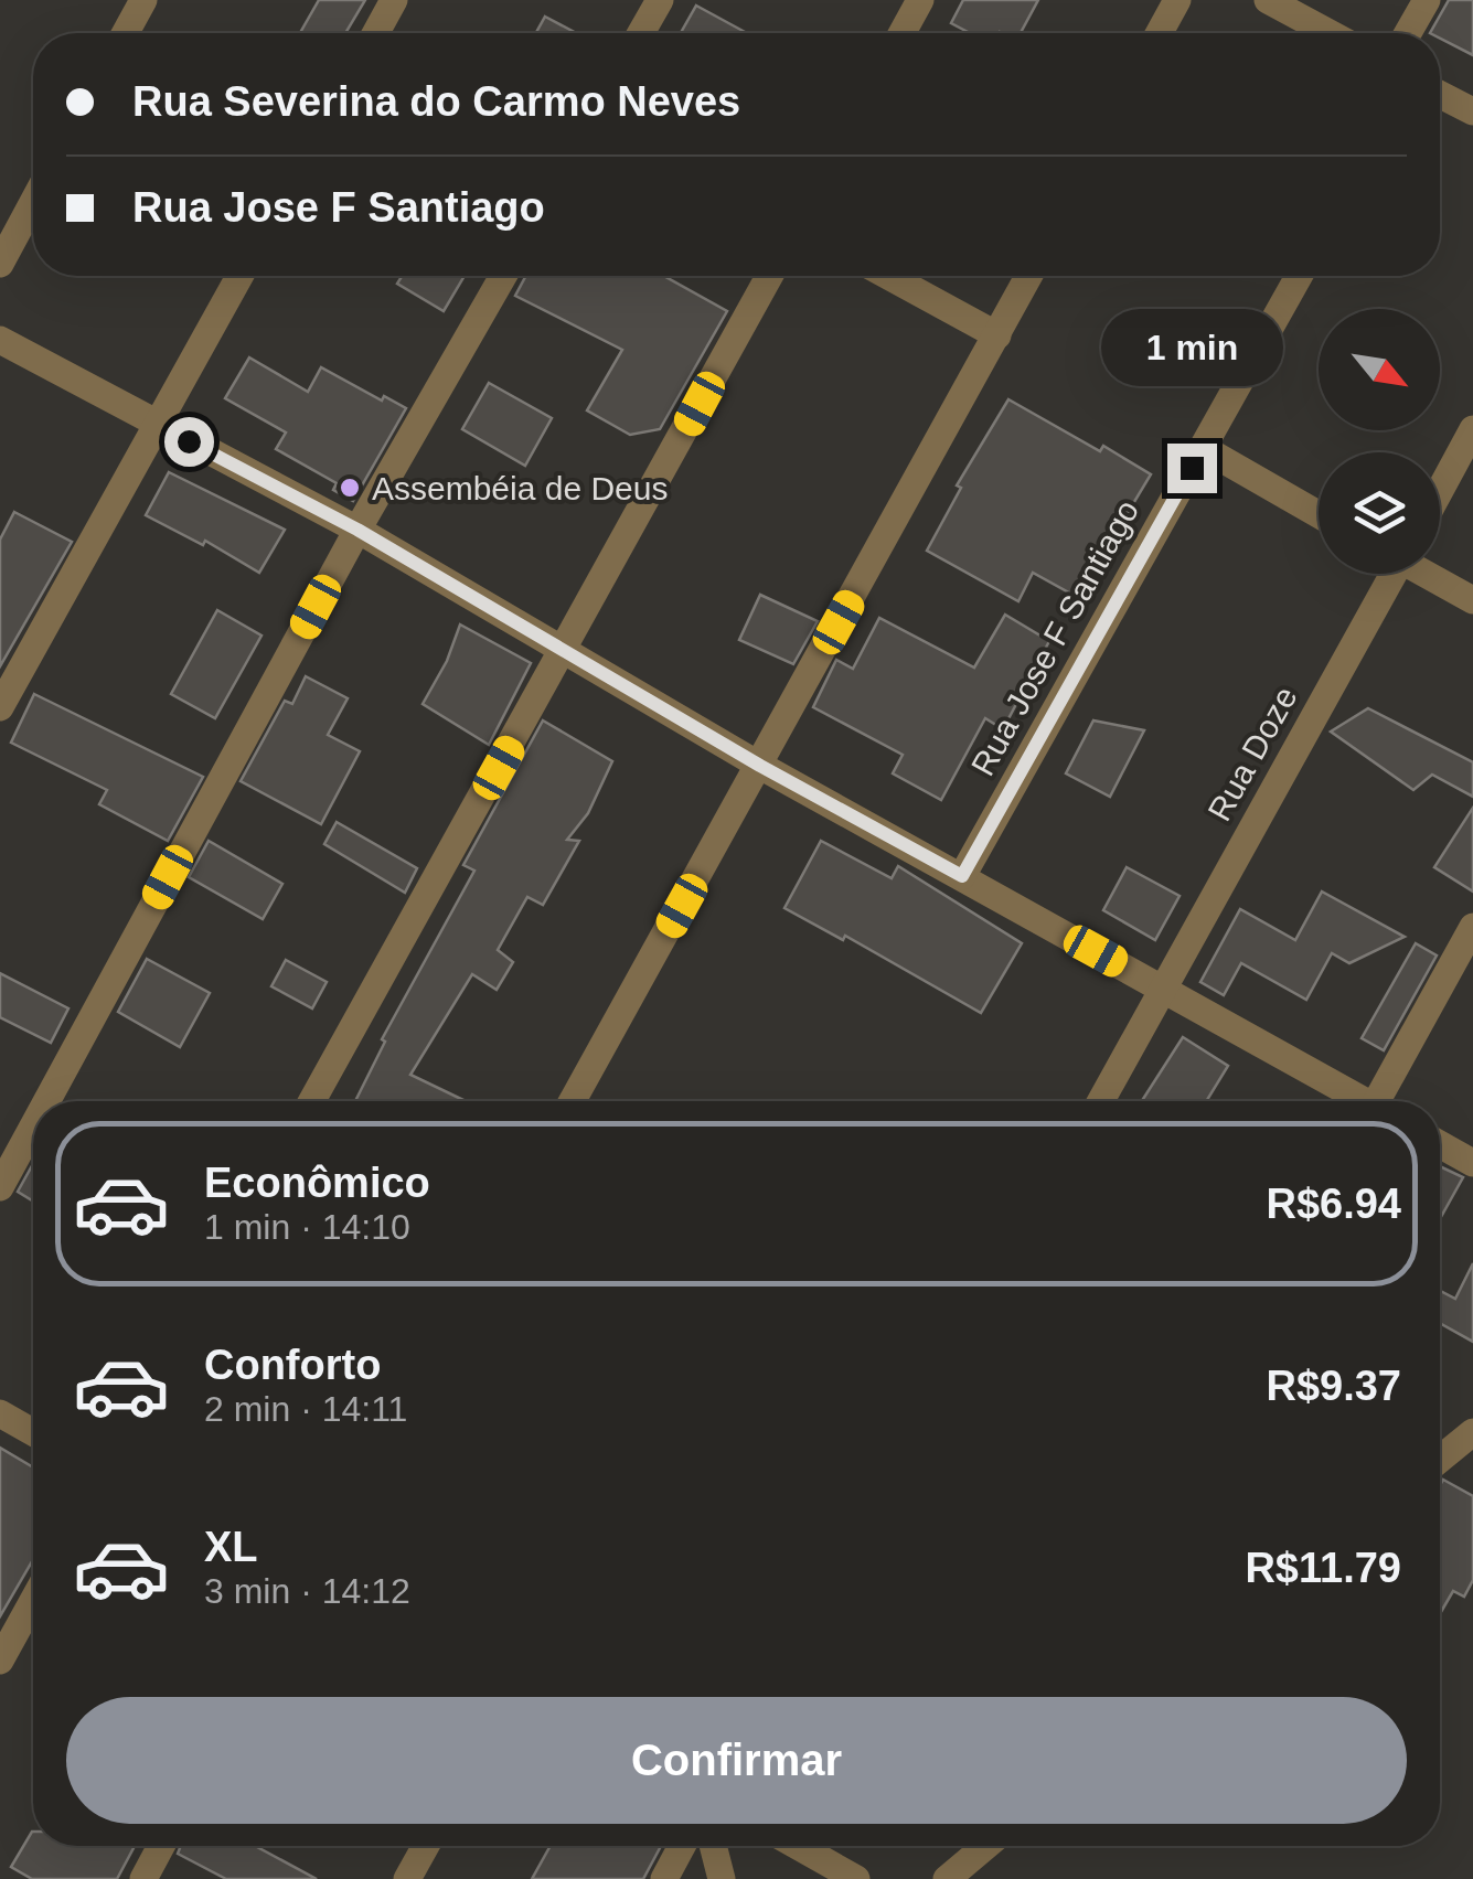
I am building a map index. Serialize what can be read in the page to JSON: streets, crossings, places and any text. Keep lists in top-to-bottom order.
{
  "streets": {
    "street": ["Rua Jose F Santiago", "Rua Doze"]
  },
  "places": ["Assembéia de Deus"],
  "north": "bottom right",
  "page": {
    "banner": ["Rua Severina do Carmo Neves", "Rua Jose F Santiago"],
    "bubble": "1 min",
    "list": [
      {
        "name": "Econômico",
        "note": "1 min · 14:10",
        "value": "R$6.94"
      },
      {
        "name": "Conforto",
        "note": "2 min · 14:11",
        "value": "R$9.37"
      },
      {
        "name": "XL",
        "note": "3 min · 14:12",
        "value": "R$11.79"
      }
    ],
    "buttons": "Confirmar"
  }
}
